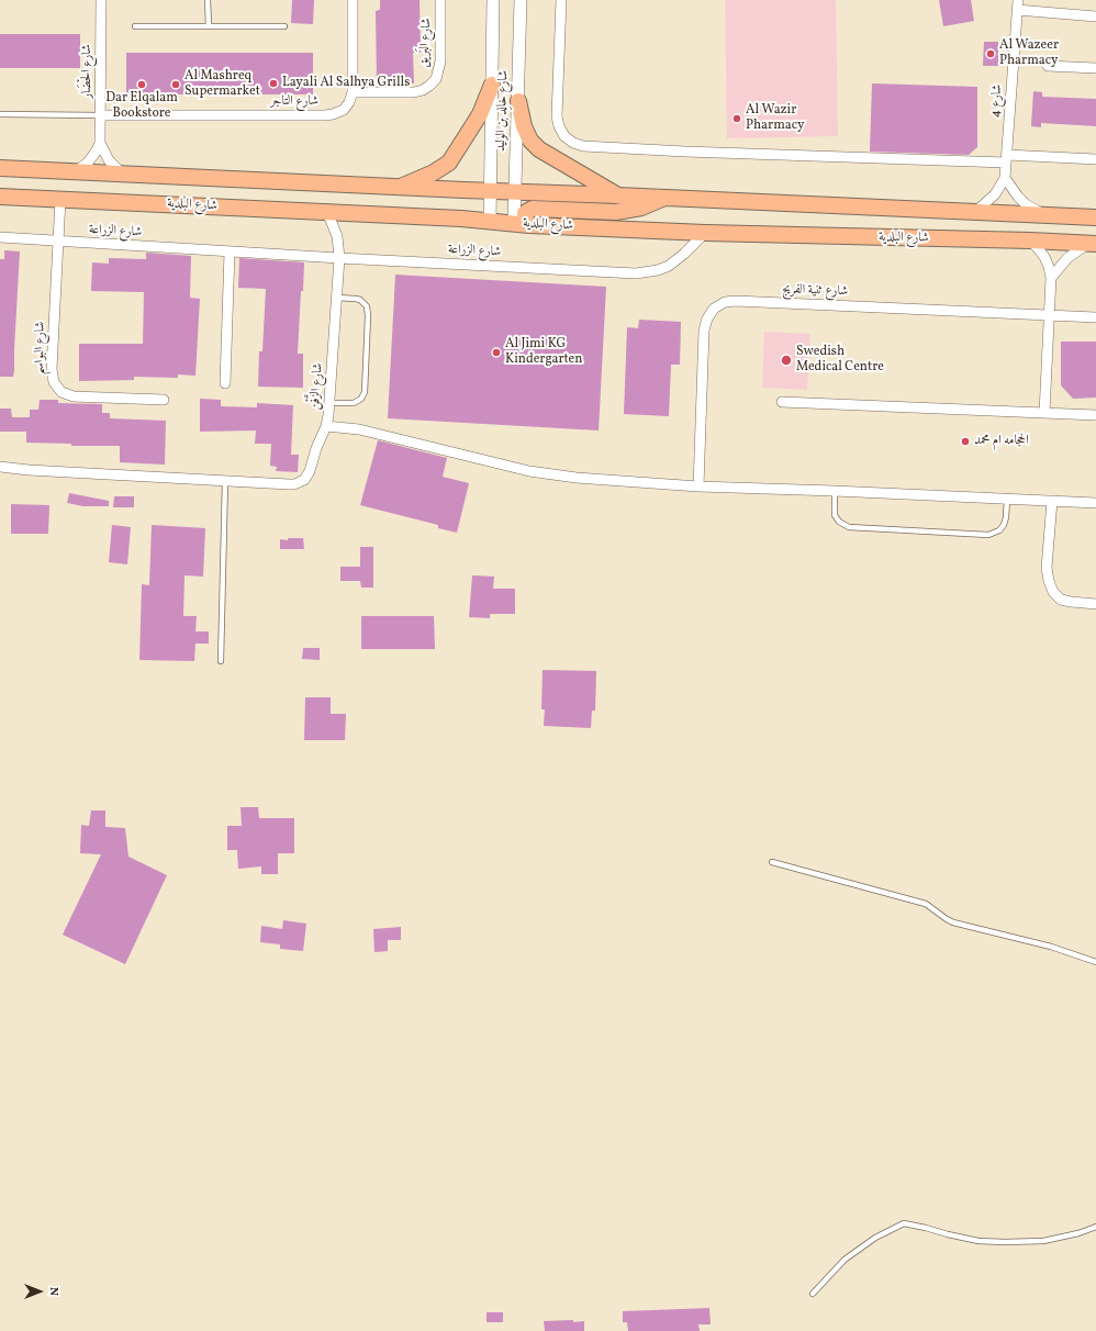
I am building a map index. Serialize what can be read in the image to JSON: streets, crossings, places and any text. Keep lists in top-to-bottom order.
{
  "streets": {
    "main road": ["شارع البلدية"],
    "street": [
      "شارع البَريق",
      "شارع الحْضَار",
      "شارع 4",
      "شارع التاجر",
      "شارع خالِد بن الوليد",
      "شارع الزراعة",
      "شارع ثنية الفريج",
      "شارع البواسم",
      "شارع الزَّفْن"
    ]
  },
  "crossings": [
    ["شارع البَريق", "شارع التاجر"],
    ["شارع الحْضَار", "شارع التاجر"],
    ["شارع خالِد بن الوليد", "شارع البلدية"],
    ["شارع البلدية", "شارع الزراعة"],
    ["شارع البلدية", "شارع البواسم"],
    ["شارع البلدية", "شارع الزَّفْن"],
    ["شارع الزراعة", "شارع البواسم"],
    ["شارع الزراعة", "شارع الزَّفْن"]
  ],
  "places": [
    "Al Wazeer Pharmacy",
    "Layali Al Salhya Grills",
    "Dar Elqalam Bookstore",
    "Al Mashreq Supermarket",
    "Al Wazir Pharmacy",
    "Al Jimi KG Kindergarten",
    "Swedish Medical Centre",
    "الحجامه ام محمد"
  ],
  "north": "right"
}
